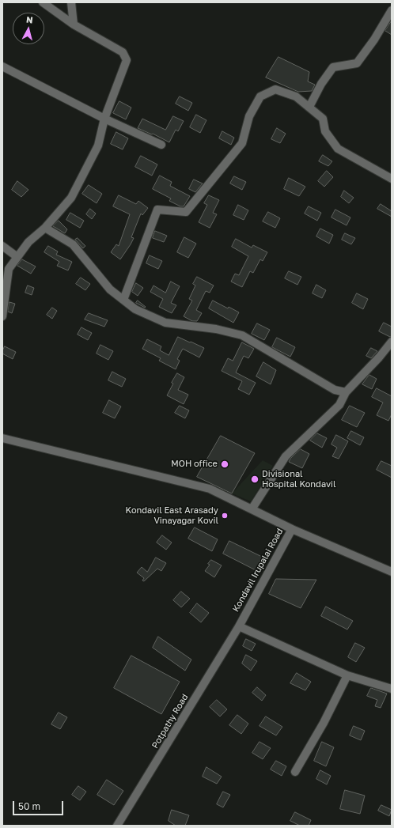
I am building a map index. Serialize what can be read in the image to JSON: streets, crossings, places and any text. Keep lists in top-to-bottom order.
{
  "streets": {
    "street": ["Kondavil Irupalai Road", "Potpathy Road"]
  },
  "crossings": [
    ["Kondavil Irupalai Road", "Potpathy Road"]
  ],
  "places": ["MOH office", "Divisional Hospital Kondavil", "Kondavil East Arasady Vinayagar Kovil"],
  "scale_bar": "50 m",
  "north": "top"
}
